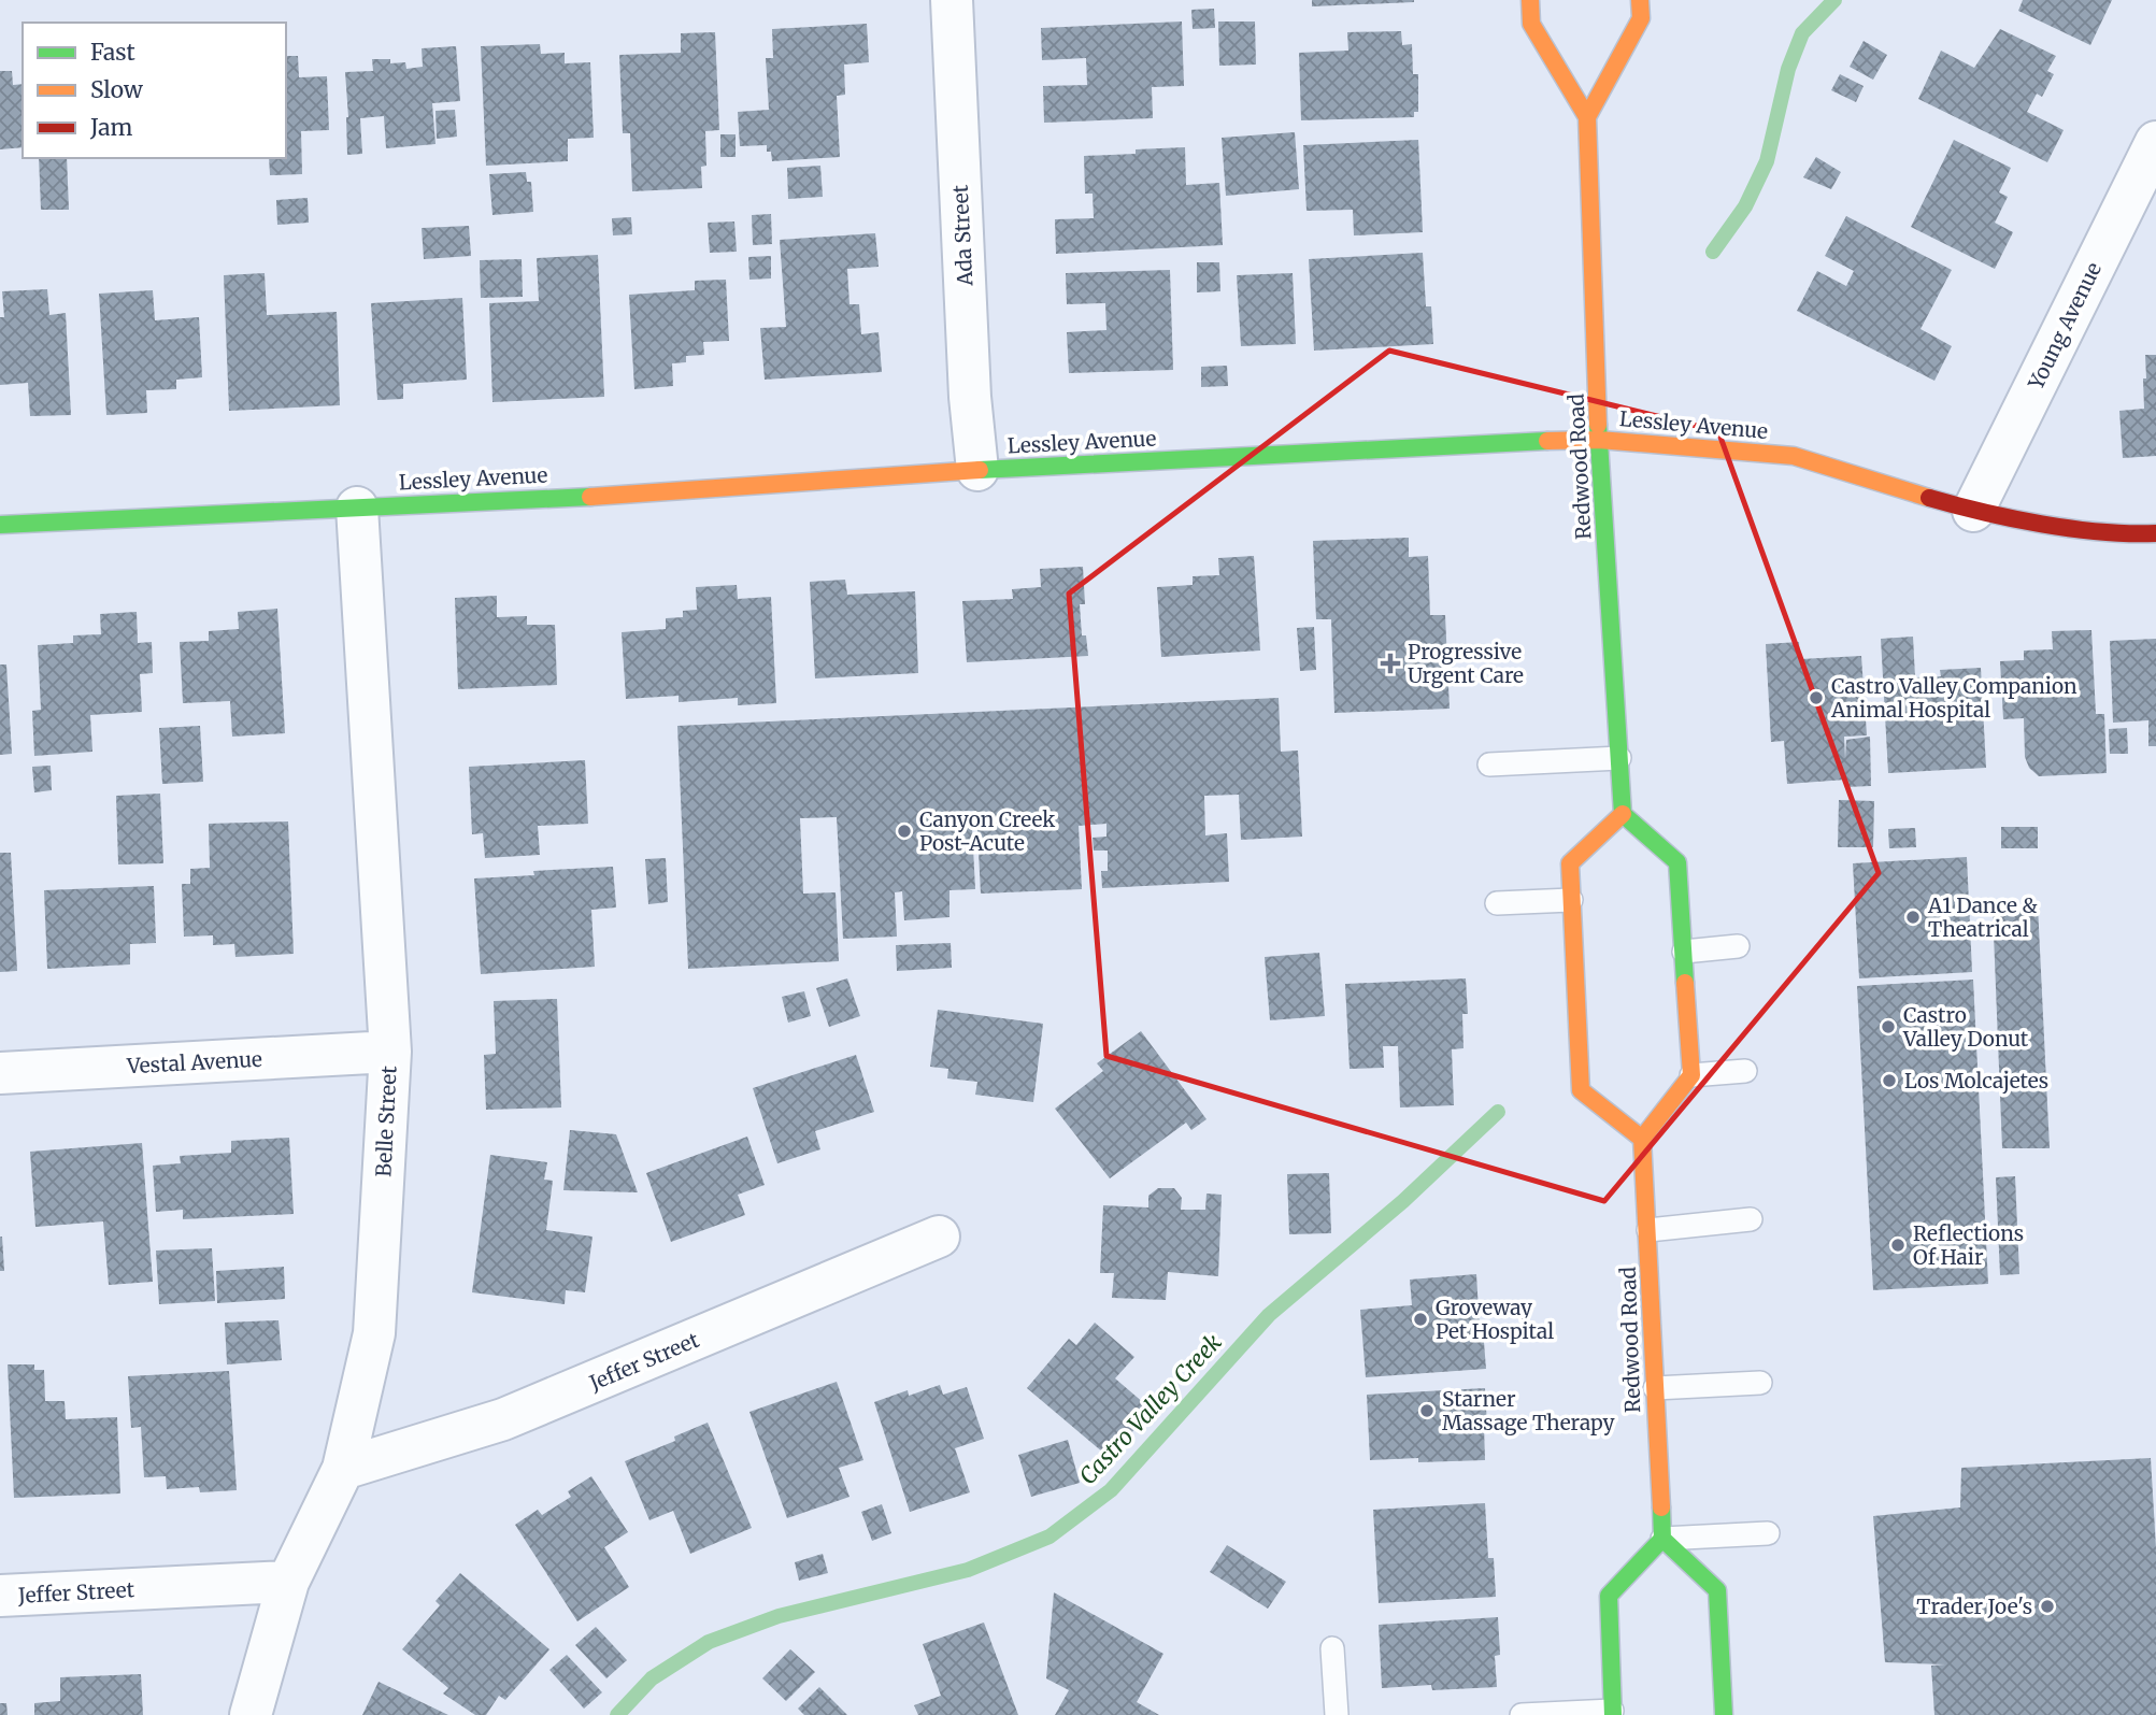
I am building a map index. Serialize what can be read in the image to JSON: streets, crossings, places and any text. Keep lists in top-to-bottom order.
{
  "streets": {
    "main road": ["Lessley Avenue", "Redwood Road"],
    "street": [
      "Ada Street",
      "Young Avenue",
      "Vestal Avenue",
      "Belle Street",
      "Jeffer Street"
    ]
  },
  "crossings": [
    ["Ada Street", "Lessley Avenue"],
    ["Young Avenue", "Lessley Avenue"],
    ["Lessley Avenue", "Redwood Road"],
    ["Lessley Avenue", "Belle Street"],
    ["Vestal Avenue", "Belle Street"],
    ["Belle Street", "Jeffer Street"]
  ],
  "water": ["Castro Valley Creek"],
  "places": {
    "health": ["Progressive Urgent Care"],
    "other": [
      "Castro Valley Companion Animal Hospital",
      "Canyon Creek Post-Acute",
      "A1 Dance & Theatrical",
      "Castro Valley Donut",
      "Los Molcajetes",
      "Reflections Of Hair",
      "Groveway Pet Hospital",
      "Starner Massage Therapy",
      "Trader Joe's"
    ]
  },
  "legend": ["Fast", "Slow", "Jam"]
}
